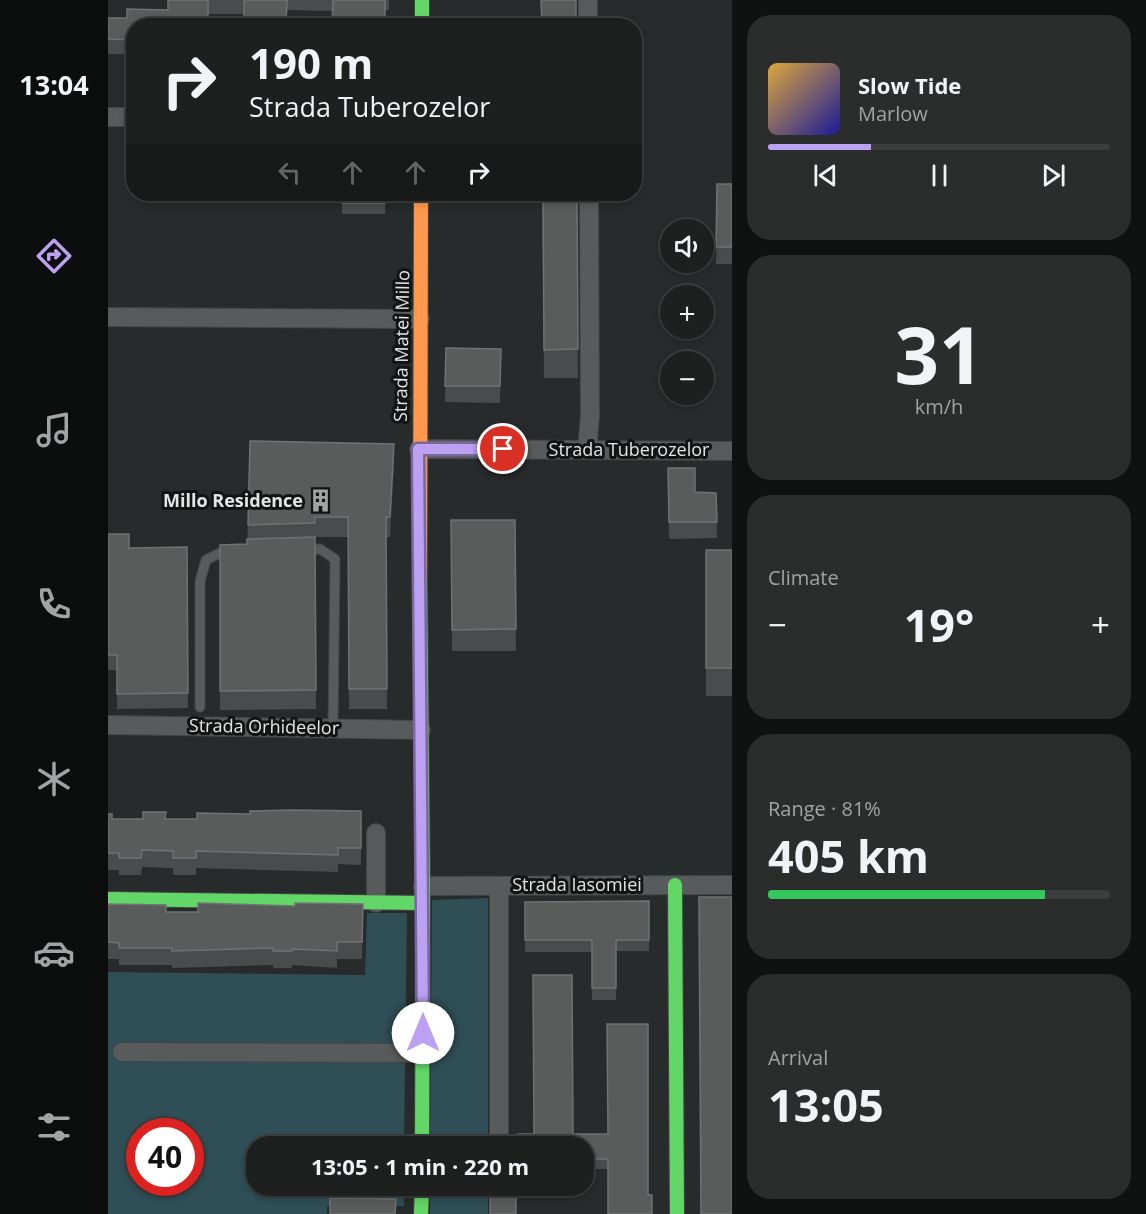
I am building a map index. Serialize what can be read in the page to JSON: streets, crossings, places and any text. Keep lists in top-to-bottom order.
{
  "streets": {
    "street": [
      "Strada Matei Millo",
      "Strada Tuberozelor",
      "Strada Orhideelor",
      "Strada Iasomiei"
    ]
  },
  "crossings": [
    ["Strada Matei Millo", "Strada Tuberozelor"],
    ["Strada Matei Millo", "Strada Orhideelor"],
    ["Strada Matei Millo", "Strada Iasomiei"]
  ],
  "places": {
    "building": ["Millo Residence"]
  },
  "page": {
    "tabs": "13:04",
    "turn": ["190 m", "Strada Tuberozelor"],
    "song": ["Slow Tide", "Marlow"],
    "map_buttons": ["+", "−"],
    "tile": [
      ["31", "km/h"],
      "Climate",
      ["Range · 81%", "405 km"],
      ["Arrival", "13:05"]
    ],
    "heat": ["−", "19°", "+"],
    "limit": "40",
    "trip": "13:05 · 1 min · 220 m"
  }
}
